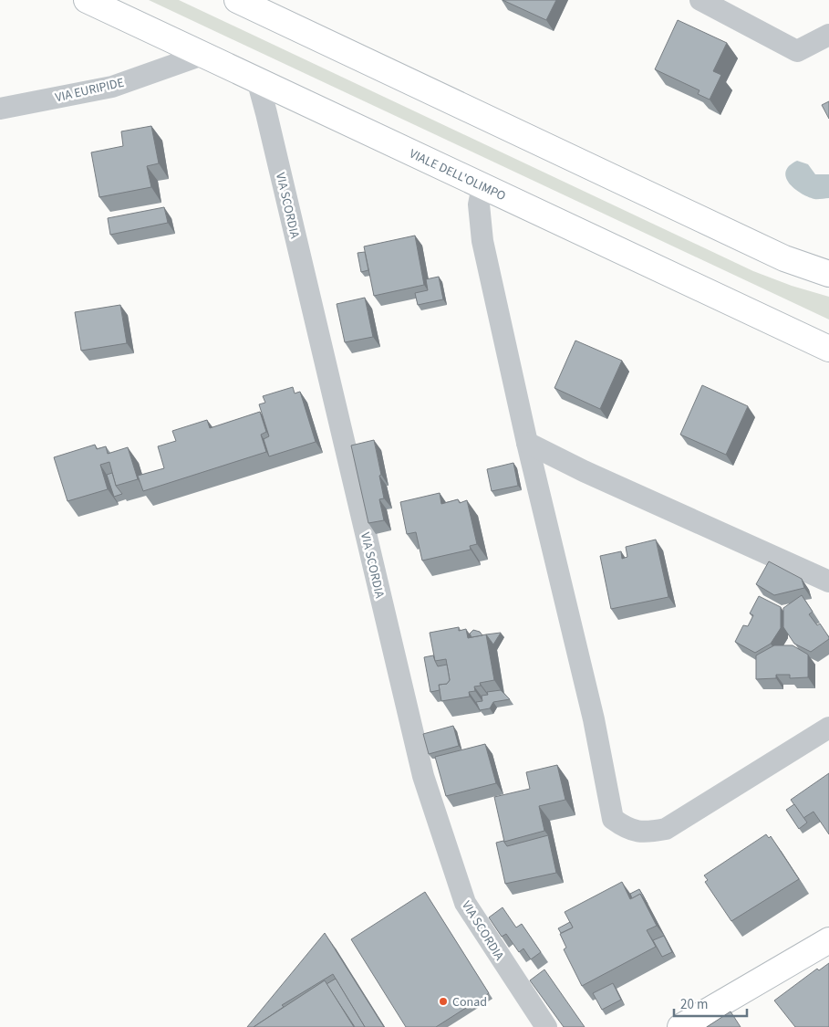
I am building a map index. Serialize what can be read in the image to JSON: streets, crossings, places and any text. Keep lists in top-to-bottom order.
{
  "streets": {
    "street": ["VIA EURIPIDE", "VIALE DELL'OLIMPO", "VIA SCORDIA"]
  },
  "crossings": [
    ["VIA EURIPIDE", "VIALE DELL'OLIMPO"],
    ["VIALE DELL'OLIMPO", "VIA SCORDIA"]
  ],
  "places": ["Conad"],
  "scale_bar": "20 m"
}
